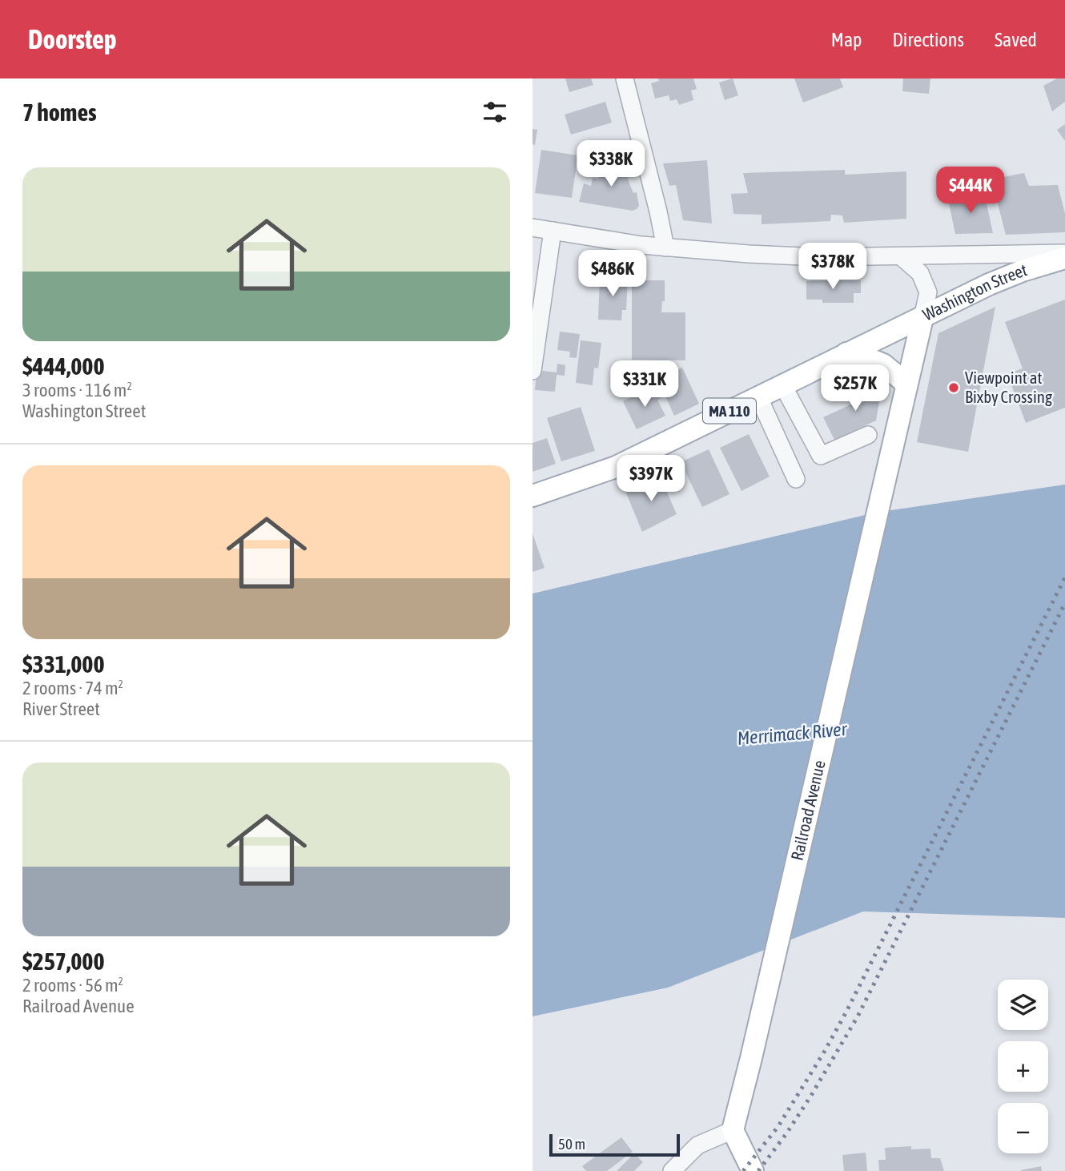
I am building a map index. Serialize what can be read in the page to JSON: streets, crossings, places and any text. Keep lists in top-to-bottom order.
{
  "streets": {
    "main road": ["Washington Street", "MA 110", "Railroad Avenue"]
  },
  "crossings": [
    ["Washington Street", "MA 110"],
    ["Washington Street", "Railroad Avenue"],
    ["MA 110", "Railroad Avenue"]
  ],
  "water": ["Merrimack River"],
  "places": ["Viewpoint at Bixby Crossing"],
  "scale_bar": "50 m",
  "page": {
    "header": "Doorstep",
    "nav": ["Map", "Directions", "Saved"],
    "heading": "7 homes",
    "price": [
      "$338K",
      "$444K",
      "$378K",
      "$486K",
      "$331K",
      "$257K",
      "$397K"
    ],
    "list": [
      {
        "name": "$444,000",
        "note": "3 rooms · 116 m² · Washington Street"
      },
      {
        "name": "$331,000",
        "note": "2 rooms · 74 m² · River Street"
      },
      {
        "name": "$257,000",
        "note": "2 rooms · 56 m² · Railroad Avenue"
      }
    ],
    "map_buttons": ["+", "−"],
    "scale": "50 m"
  }
}
